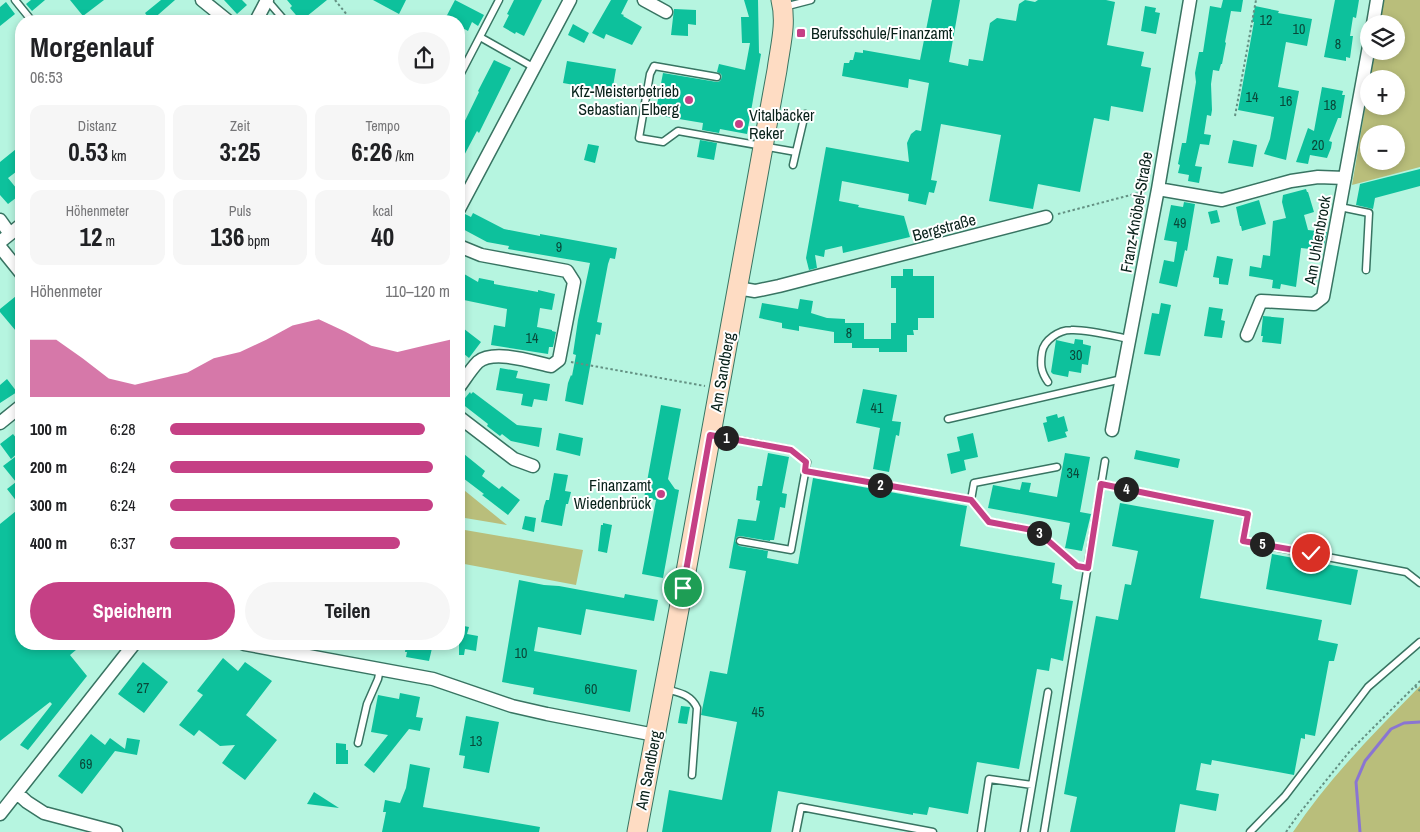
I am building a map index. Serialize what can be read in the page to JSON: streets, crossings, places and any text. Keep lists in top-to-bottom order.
{
  "streets": {
    "main road": ["Am Sandberg"],
    "street": ["Franz-Knöbel-Straße", "Bergstraße", "Am Uhlenbrock"]
  },
  "crossings": [
    ["Franz-Knöbel-Straße", "Am Uhlenbrock"],
    ["Bergstraße", "Am Sandberg"]
  ],
  "places": {
    "transit": ["Berufsschule/Finanzamt"],
    "other": ["Kfz-Meisterbetrieb Sebastian Elberg", "Vitalbäcker Reker", "Finanzamt Wiedenbrück"]
  },
  "house_numbers": [
    "12",
    "10",
    "8",
    "14",
    "16",
    "18",
    "20",
    "49",
    "9",
    "8",
    "14",
    "30",
    "41",
    "34",
    "10",
    "27",
    "60",
    "45",
    "13",
    "69"
  ],
  "page": {
    "map_buttons": ["+", "−"],
    "heading": ["Morgenlauf", "06:53"],
    "stats": [
      ["Distanz", "0.53 km"],
      ["Zeit", "3:25"],
      ["Tempo", "6:26 /km"],
      ["Höhenmeter", "12 m"],
      ["Puls", "136 bpm"],
      ["kcal", "40"]
    ],
    "chart": ["Höhenmeter", "110–120 m"],
    "list": [
      {
        "name": "100 m",
        "note": "6:28"
      },
      {
        "name": "200 m",
        "note": "6:24"
      },
      {
        "name": "300 m",
        "note": "6:24"
      },
      {
        "name": "400 m",
        "note": "6:37"
      }
    ],
    "pins": [
      "1",
      "2",
      "4",
      "3",
      "5"
    ],
    "buttons": ["Speichern", "Teilen"]
  }
}
